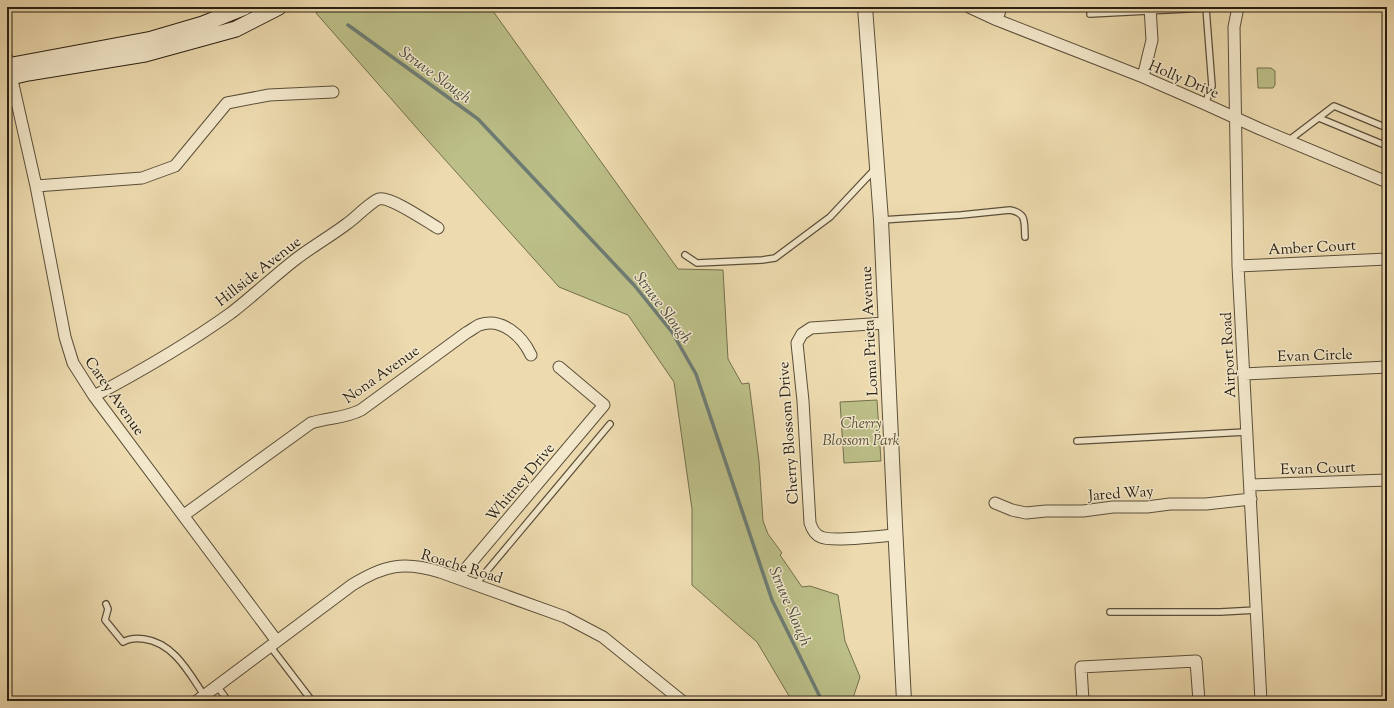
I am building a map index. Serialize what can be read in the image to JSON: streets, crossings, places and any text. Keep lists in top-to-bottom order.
{
  "streets": {
    "street": [
      "Holly Drive",
      "Amber Court",
      "Hillside Avenue",
      "Loma Prieta Avenue",
      "Airport Road",
      "Evan Circle",
      "Nona Avenue",
      "Carey Avenue",
      "Cherry Blossom Drive",
      "Evan Court",
      "Whitney Drive",
      "Jared Way",
      "Roache Road"
    ]
  },
  "crossings": [
    ["Holly Drive", "Airport Road"],
    ["Amber Court", "Airport Road"],
    ["Hillside Avenue", "Carey Avenue"],
    ["Loma Prieta Avenue", "Cherry Blossom Drive"],
    ["Airport Road", "Evan Circle"],
    ["Airport Road", "Evan Court"],
    ["Airport Road", "Jared Way"],
    ["Nona Avenue", "Carey Avenue"],
    ["Carey Avenue", "Roache Road"],
    ["Whitney Drive", "Roache Road"]
  ],
  "water": ["Struve Slough"],
  "parks": ["Cherry Blossom Park"]
}
